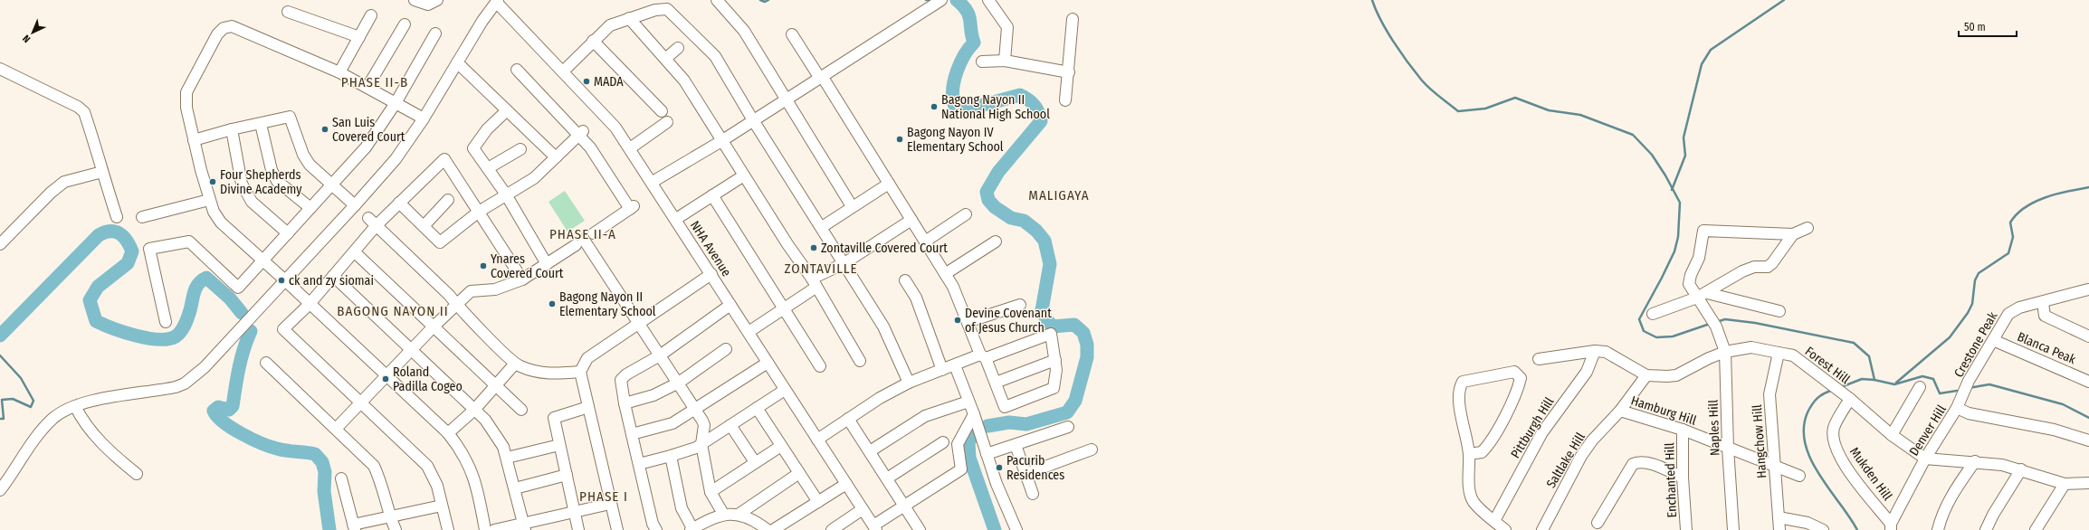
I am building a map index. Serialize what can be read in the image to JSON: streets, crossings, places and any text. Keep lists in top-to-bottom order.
{
  "streets": {
    "street": [
      "NHA Avenue",
      "Crestone Peak",
      "Blanca Peak",
      "Forest Hill",
      "Hamburg Hill",
      "Pittburgh Hill",
      "Naples Hill",
      "Denver Hill",
      "Hangchow Hill",
      "Saltlake Hill",
      "Mukden Hill",
      "Enchanted Hill"
    ]
  },
  "crossings": [
    ["Crestone Peak", "Blanca Peak"],
    ["Crestone Peak", "Denver Hill"],
    ["Forest Hill", "Naples Hill"],
    ["Forest Hill", "Denver Hill"],
    ["Forest Hill", "Hangchow Hill"],
    ["Forest Hill", "Saltlake Hill"],
    ["Forest Hill", "Mukden Hill"],
    ["Hamburg Hill", "Naples Hill"],
    ["Hamburg Hill", "Hangchow Hill"],
    ["Hamburg Hill", "Saltlake Hill"],
    ["Hamburg Hill", "Enchanted Hill"],
    ["Denver Hill", "Mukden Hill"]
  ],
  "districts": [
    "PHASE II-B",
    "MALIGAYA",
    "PHASE II-A",
    "ZONTAVILLE",
    "BAGONG NAYON II",
    "PHASE I"
  ],
  "places": [
    "MADA",
    "Bagong Nayon II National High School",
    "San Luis Covered Court",
    "Bagong Nayon IV Elementary School",
    "Four Shepherds Divine Academy",
    "Zontaville Covered Court",
    "Ynares Covered Court",
    "ck and zy siomai",
    "Bagong Nayon II Elementary School",
    "Devine Covenant of Jesus Church",
    "Roland Padilla Cogeo",
    "Pacurib Residences"
  ],
  "scale_bar": "50 m",
  "north": "bottom left"
}
